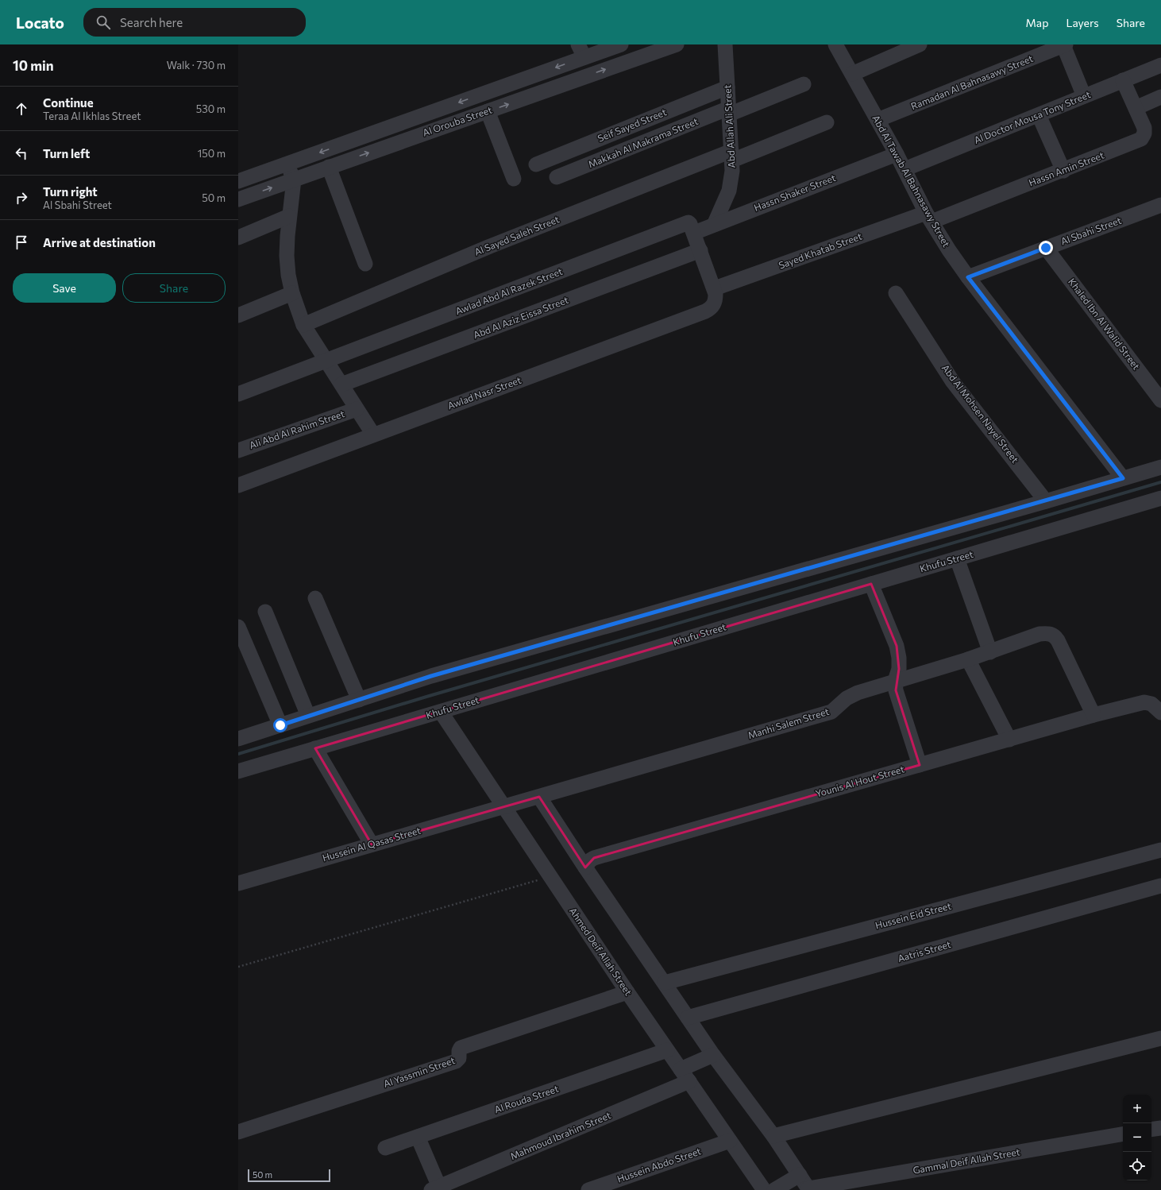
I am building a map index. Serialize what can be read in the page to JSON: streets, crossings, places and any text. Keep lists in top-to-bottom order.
{
  "streets": {
    "street": [
      "Ramadan Al Bahnasawy Street",
      "Al Doctor Mousa Tony Street",
      "Al Orouba Street",
      "Seif Sayed Street",
      "Abd Allah Ali Street",
      "Makkah Al Makrama Street",
      "Hassn Amin Street",
      "Abd Al Tawab Al Bahnasawy Street",
      "Hassn Shaker Street",
      "Al Sbahi Street",
      "Al Sayed Saleh Street",
      "Sayed Khatab Street",
      "Awlad Abd Al Razek Street",
      "Abd Al Aziz Eissa Street",
      "Khaled Ibn Al Walid Street",
      "Awlad Nasr Street",
      "Abd Al Mohsen Nayel Street",
      "Ali Abd Al Rahim Street",
      "Khufu Street",
      "Manhi Salem Street",
      "Younis Al Hout Street",
      "Hussein Al Qasas Street",
      "Hussein Eid Street",
      "Ahmed Deif Allah Street",
      "Aatris Street",
      "Al Yassmin Street",
      "Al Rouda Street",
      "Mahmoud Ibrahim Street",
      "Gammal Deif Allah Street",
      "Hussein Abdo Street"
    ]
  },
  "crossings": [
    ["Ramadan Al Bahnasawy Street", "Abd Al Tawab Al Bahnasawy Street"],
    ["Al Doctor Mousa Tony Street", "Hassn Amin Street"],
    ["Al Doctor Mousa Tony Street", "Abd Al Tawab Al Bahnasawy Street"],
    ["Seif Sayed Street", "Abd Allah Ali Street"],
    ["Abd Allah Ali Street", "Makkah Al Makrama Street"],
    ["Abd Allah Ali Street", "Hassn Shaker Street"],
    ["Abd Allah Ali Street", "Al Sayed Saleh Street"],
    ["Hassn Amin Street", "Abd Al Tawab Al Bahnasawy Street"],
    ["Hassn Amin Street", "Sayed Khatab Street"],
    ["Abd Al Tawab Al Bahnasawy Street", "Hassn Shaker Street"],
    ["Abd Al Tawab Al Bahnasawy Street", "Al Sbahi Street"],
    ["Abd Al Tawab Al Bahnasawy Street", "Sayed Khatab Street"],
    ["Hassn Shaker Street", "Awlad Abd Al Razek Street"],
    ["Al Sbahi Street", "Khaled Ibn Al Walid Street"],
    ["Sayed Khatab Street", "Awlad Nasr Street"],
    ["Khufu Street", "Ahmed Deif Allah Street"],
    ["Manhi Salem Street", "Younis Al Hout Street"],
    ["Manhi Salem Street", "Hussein Al Qasas Street"],
    ["Manhi Salem Street", "Ahmed Deif Allah Street"],
    ["Hussein Al Qasas Street", "Ahmed Deif Allah Street"],
    ["Ahmed Deif Allah Street", "Al Yassmin Street"],
    ["Ahmed Deif Allah Street", "Al Rouda Street"],
    ["Ahmed Deif Allah Street", "Mahmoud Ibrahim Street"],
    ["Ahmed Deif Allah Street", "Hussein Abdo Street"]
  ],
  "scale_bar": "50 m",
  "page": {
    "header": "Locato",
    "search": "Search here",
    "nav": ["Map", "Layers", "Share"],
    "heading": ["10 min", "Walk · 730 m"],
    "list": [
      ["Continue", "Teraa Al Ikhlas Street", "530 m"],
      ["Turn left", "150 m"],
      ["Turn right", "Al Sbahi Street", "50 m"],
      "Arrive at destination"
    ],
    "buttons": ["Save", "Share"],
    "map_buttons": ["+", "−"],
    "scale": "50 m"
  }
}
